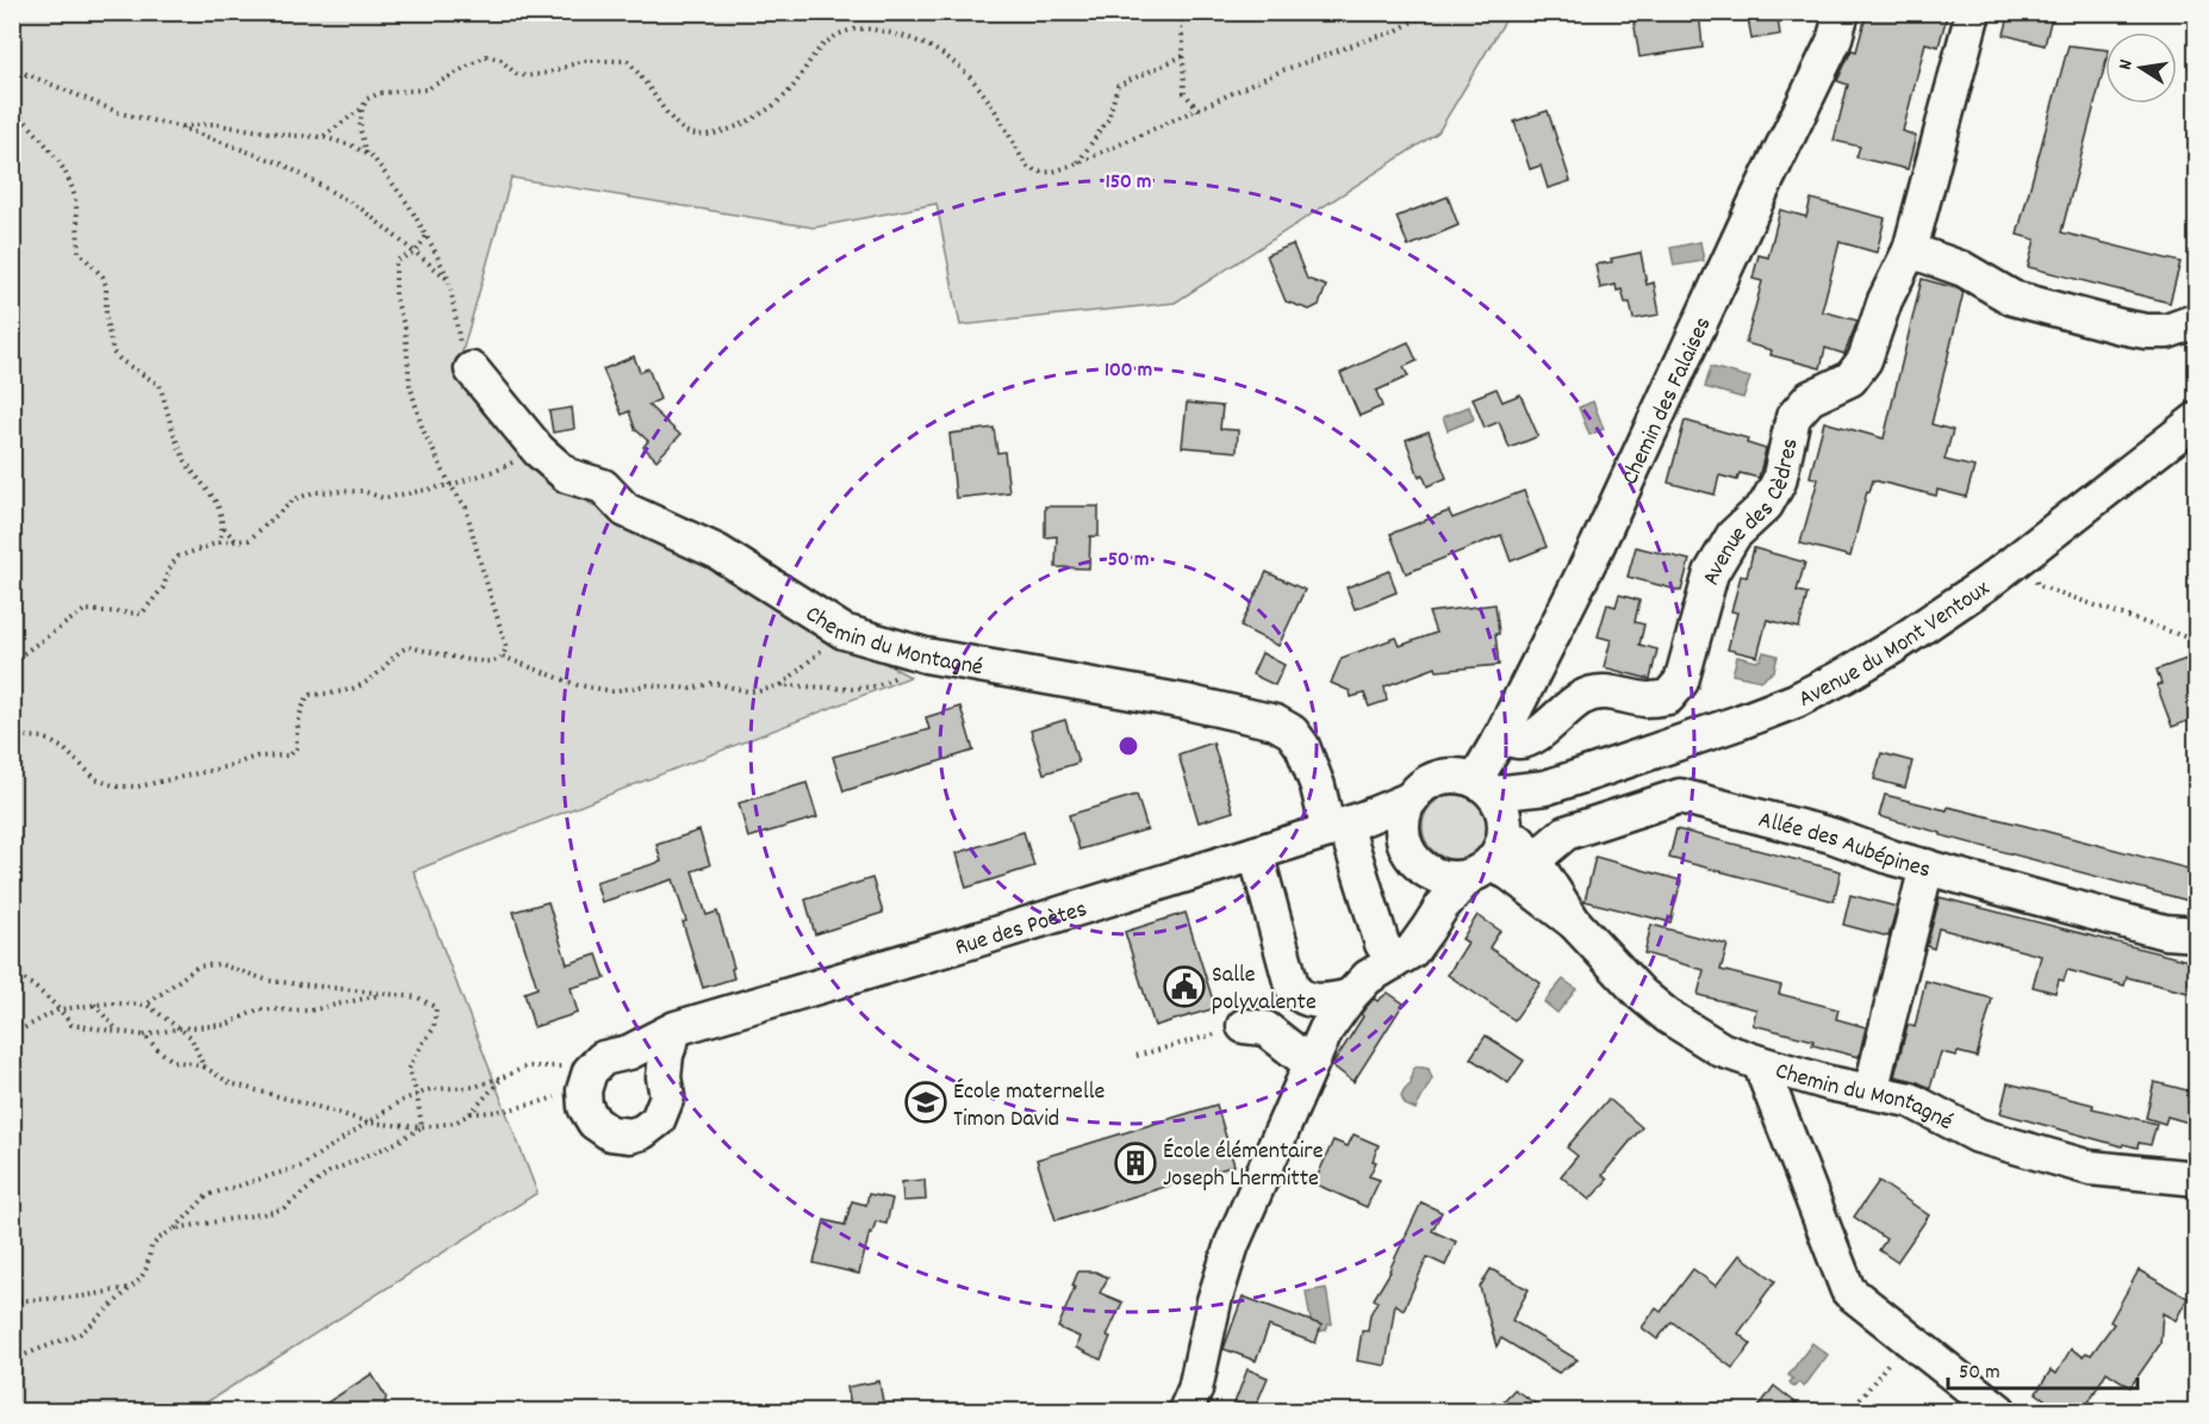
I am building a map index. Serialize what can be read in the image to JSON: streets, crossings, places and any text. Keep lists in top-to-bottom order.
{
  "streets": {
    "street": [
      "Chemin des Falaises",
      "Avenue des Cèdres",
      "Chemin du Montagné",
      "Avenue du Mont Ventoux",
      "Allée des Aubépines",
      "Rue des Poètes"
    ]
  },
  "crossings": [
    ["Chemin des Falaises", "Avenue des Cèdres"],
    ["Chemin des Falaises", "Chemin du Montagné"],
    ["Chemin des Falaises", "Avenue du Mont Ventoux"],
    ["Chemin des Falaises", "Allée des Aubépines"],
    ["Chemin des Falaises", "Rue des Poètes"],
    ["Chemin du Montagné", "Avenue du Mont Ventoux"],
    ["Chemin du Montagné", "Allée des Aubépines"],
    ["Chemin du Montagné", "Rue des Poètes"],
    ["Avenue du Mont Ventoux", "Allée des Aubépines"],
    ["Avenue du Mont Ventoux", "Rue des Poètes"],
    ["Allée des Aubépines", "Rue des Poètes"]
  ],
  "places": {
    "public building": ["Salle polyvalente"],
    "school or university": ["École maternelle Timon David"],
    "building": ["École élémentaire Joseph Lhermitte"]
  },
  "scale_bar": "50 m",
  "north": "left",
  "rings": ["150 m", "100 m", "50 m"]
}
